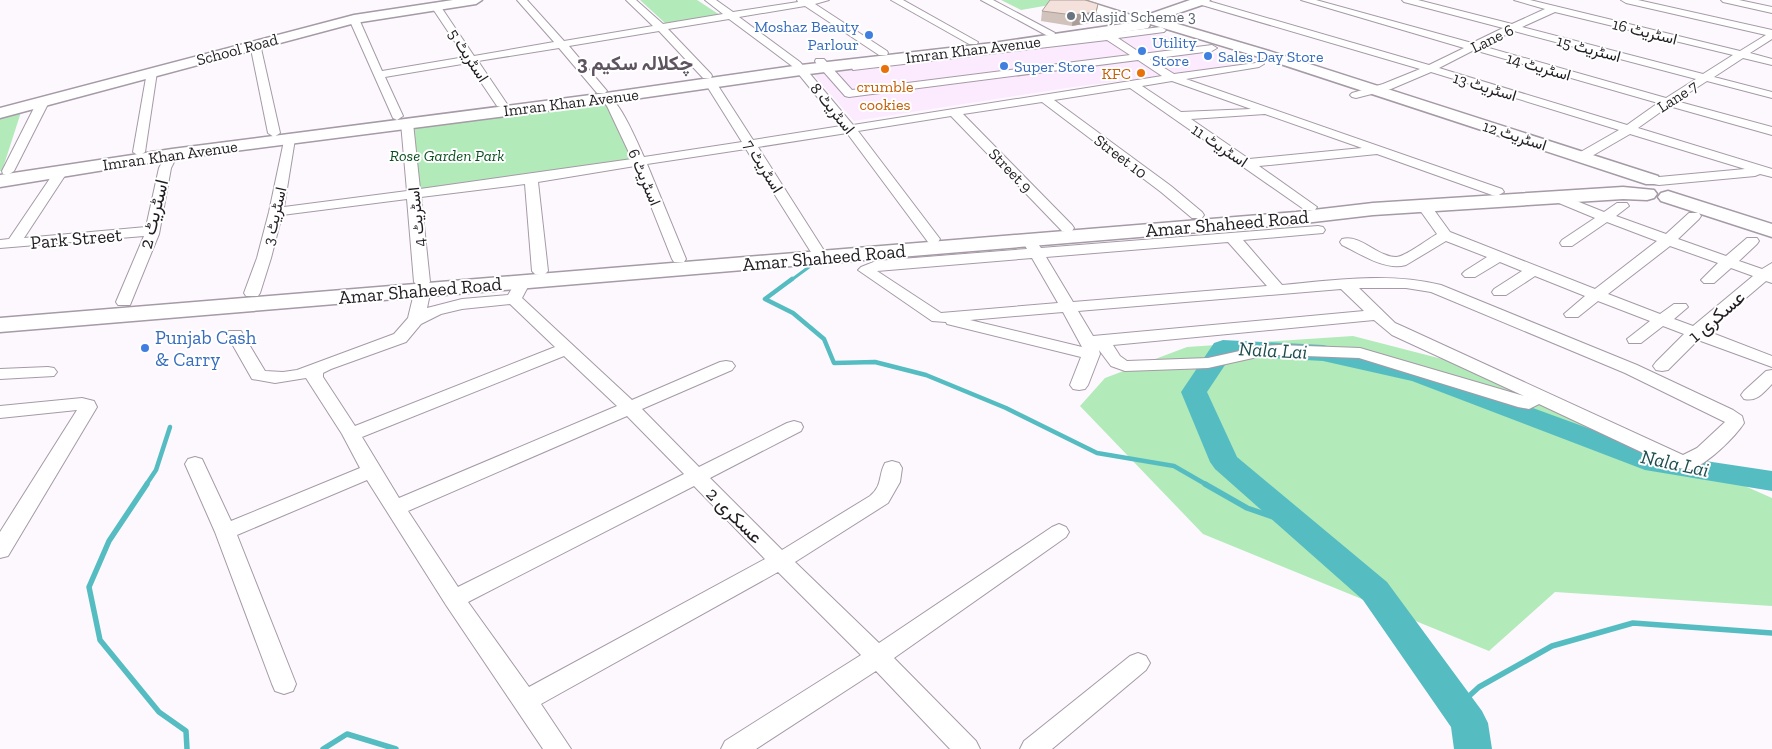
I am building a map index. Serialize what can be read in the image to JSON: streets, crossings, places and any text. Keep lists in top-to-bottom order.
{
  "streets": {
    "main road": ["Imran Khan Avenue", "Amar Shaheed Road"],
    "street": [
      "اسٹریٹ 16",
      "Lane 6",
      "اسٹریٹ 15",
      "School Road",
      "اسٹریٹ 5",
      "اسٹریٹ 14",
      "اسٹریٹ 13",
      "Lane 7",
      "اسٹریٹ 8",
      "اسٹریٹ 12",
      "اسٹریٹ 11",
      "Street 10",
      "اسٹریٹ 7",
      "Street 9",
      "اسٹریٹ 6",
      "اسٹریٹ 2",
      "اسٹریٹ 3",
      "اسٹریٹ 4",
      "Park Street",
      "عسکری 1",
      "عسکری 2"
    ]
  },
  "crossings": [
    ["اسٹریٹ 16", "Lane 6"],
    ["اسٹریٹ 16", "Lane 7"],
    ["Lane 6", "اسٹریٹ 15"],
    ["Lane 6", "اسٹریٹ 14"],
    ["Lane 6", "اسٹریٹ 13"],
    ["Lane 6", "اسٹریٹ 12"],
    ["اسٹریٹ 15", "Lane 7"],
    ["School Road", "اسٹریٹ 5"],
    ["School Road", "اسٹریٹ 2"],
    ["School Road", "اسٹریٹ 3"],
    ["School Road", "اسٹریٹ 4"],
    ["Imran Khan Avenue", "اسٹریٹ 5"],
    ["Imran Khan Avenue", "اسٹریٹ 13"],
    ["Imran Khan Avenue", "اسٹریٹ 8"],
    ["Imran Khan Avenue", "اسٹریٹ 12"],
    ["Imran Khan Avenue", "اسٹریٹ 7"],
    ["Imran Khan Avenue", "اسٹریٹ 6"],
    ["Imran Khan Avenue", "اسٹریٹ 2"],
    ["Imran Khan Avenue", "اسٹریٹ 3"],
    ["Imran Khan Avenue", "اسٹریٹ 4"],
    ["اسٹریٹ 14", "Lane 7"],
    ["اسٹریٹ 13", "Lane 7"],
    ["اسٹریٹ 13", "Amar Shaheed Road"],
    ["Lane 7", "اسٹریٹ 12"],
    ["اسٹریٹ 8", "Amar Shaheed Road"],
    ["اسٹریٹ 12", "Amar Shaheed Road"],
    ["اسٹریٹ 11", "Amar Shaheed Road"],
    ["Street 10", "Amar Shaheed Road"],
    ["اسٹریٹ 7", "Amar Shaheed Road"],
    ["Street 9", "Amar Shaheed Road"],
    ["اسٹریٹ 6", "Amar Shaheed Road"],
    ["اسٹریٹ 2", "Amar Shaheed Road"],
    ["اسٹریٹ 2", "Park Street"],
    ["اسٹریٹ 3", "Amar Shaheed Road"],
    ["اسٹریٹ 4", "Amar Shaheed Road"],
    ["Amar Shaheed Road", "عسکری 2"]
  ],
  "districts": ["چکلالہ سکیم 3"],
  "water": ["Nala Lai"],
  "parks": ["Rose Garden Park"],
  "places": [
    "Masjid Scheme 3",
    "Moshaz Beauty Parlour",
    "Utility Store",
    "Sales Day Store",
    "Super Store",
    "crumble cookies",
    "KFC",
    "Punjab Cash & Carry"
  ]
}
